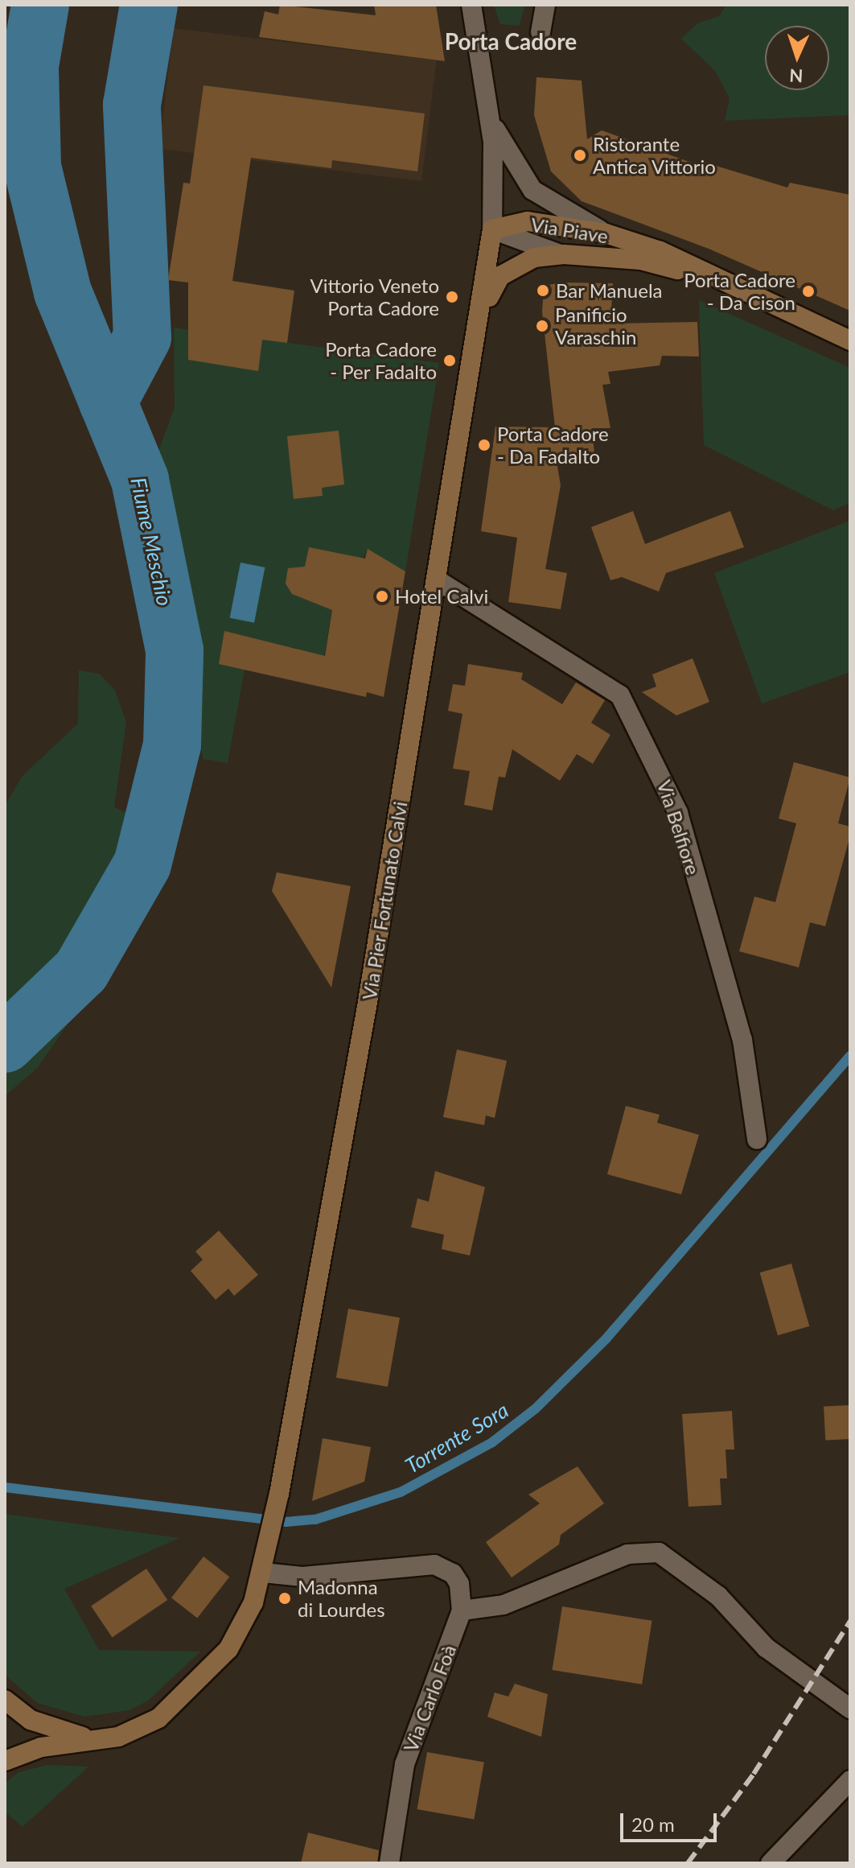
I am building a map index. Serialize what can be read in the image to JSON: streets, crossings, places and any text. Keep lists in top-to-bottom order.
{
  "streets": {
    "main road": ["Via Piave", "Via Pier Fortunato Calvi"],
    "street": ["Via Belfiore", "Via Carlo Foà"]
  },
  "crossings": [
    ["Via Piave", "Via Pier Fortunato Calvi"],
    ["Via Belfiore", "Via Pier Fortunato Calvi"]
  ],
  "districts": ["Porta Cadore"],
  "water": ["Fiume Meschio", "Torrente Sora"],
  "places": [
    "Ristorante Antica Vittorio",
    "Bar Manuela",
    "Porta Cadore - Da Cison",
    "Vittorio Veneto Porta Cadore",
    "Panificio Varaschin",
    "Porta Cadore - Per Fadalto",
    "Porta Cadore - Da Fadalto",
    "Hotel Calvi",
    "Madonna di Lourdes"
  ],
  "scale_bar": "20 m",
  "north": "bottom"
}
